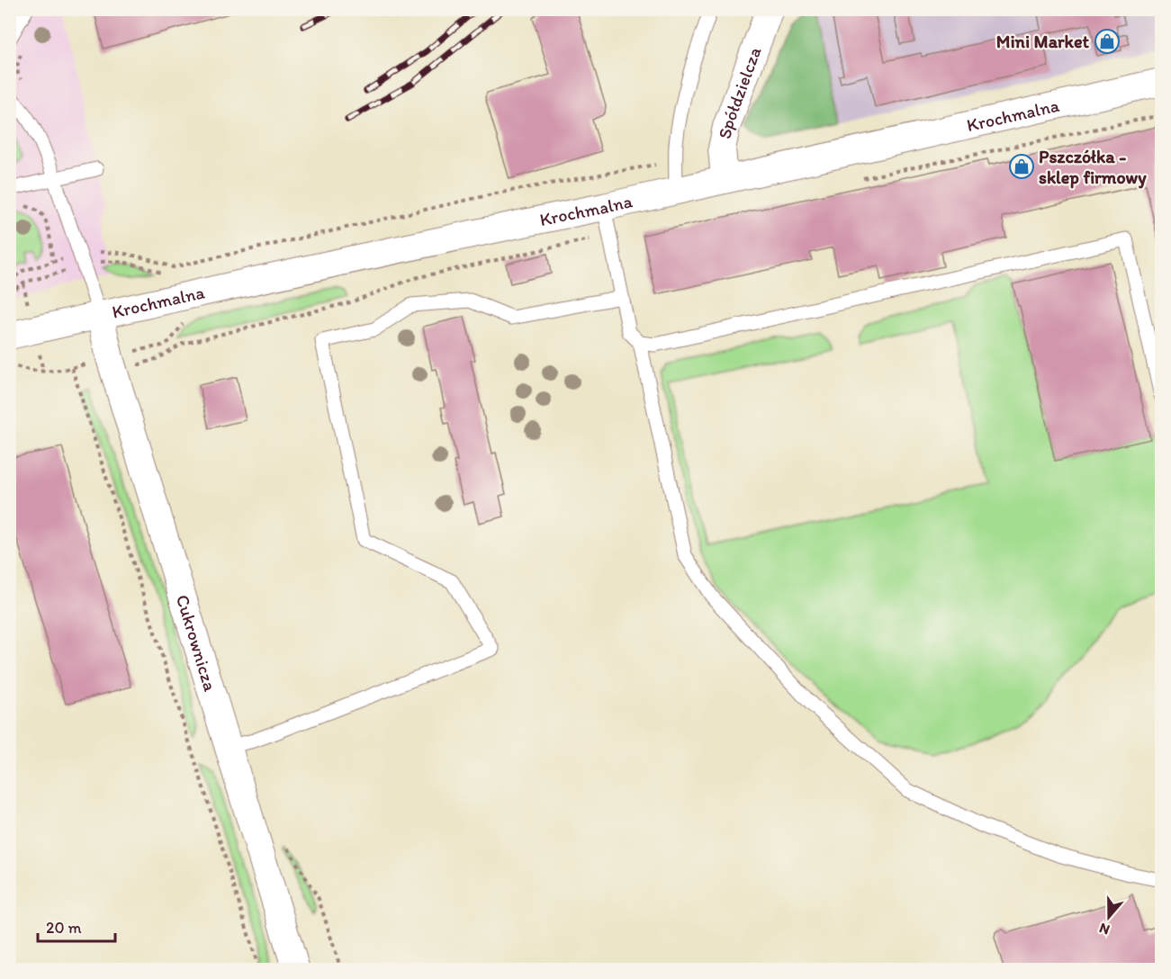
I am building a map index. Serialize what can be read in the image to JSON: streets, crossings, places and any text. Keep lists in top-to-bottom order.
{
  "streets": {
    "street": ["Spółdzielcza", "Krochmalna", "Cukrownicza"]
  },
  "crossings": [
    ["Spółdzielcza", "Krochmalna"],
    ["Krochmalna", "Cukrownicza"]
  ],
  "places": {
    "shop": ["Mini Market", "Pszczółka - sklep firmowy"]
  },
  "scale_bar": "20 m",
  "north": "bottom"
}
